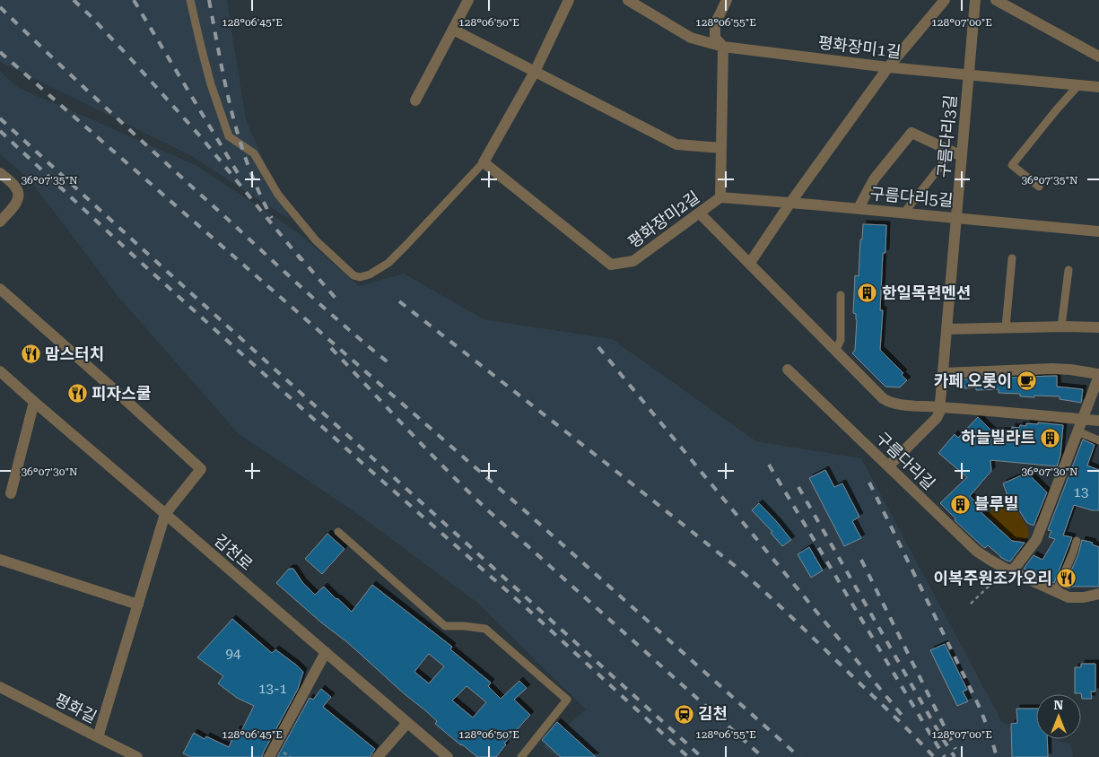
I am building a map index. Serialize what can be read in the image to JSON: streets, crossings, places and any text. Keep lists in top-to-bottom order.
{
  "streets": {
    "street": [
      "평화장미1길",
      "구름다리3길",
      "구름다리5길",
      "평화장미2길",
      "구름다리길",
      "김천로",
      "평화길"
    ]
  },
  "crossings": [
    ["평화장미1길", "구름다리3길"],
    ["평화장미1길", "평화장미2길"],
    ["구름다리3길", "구름다리5길"],
    ["구름다리3길", "구름다리길"],
    ["구름다리5길", "평화장미2길"]
  ],
  "places": {
    "building": ["한일목련멘션", "하늘빌라트", "블루빌"],
    "restaurant": ["맘스터치", "피자스쿨", "이복주원조가오리"],
    "cafe": ["카페 오롯이"],
    "station": ["김천"]
  },
  "house_numbers": ["13", "94", "13-1"],
  "north": "top",
  "coordinates": [
    "128°06'45\"E",
    "128°06'50\"E",
    "128°06'55\"E",
    "128°07'00\"E",
    "36°07'35\"N",
    "36°07'30\"N"
  ]
}
